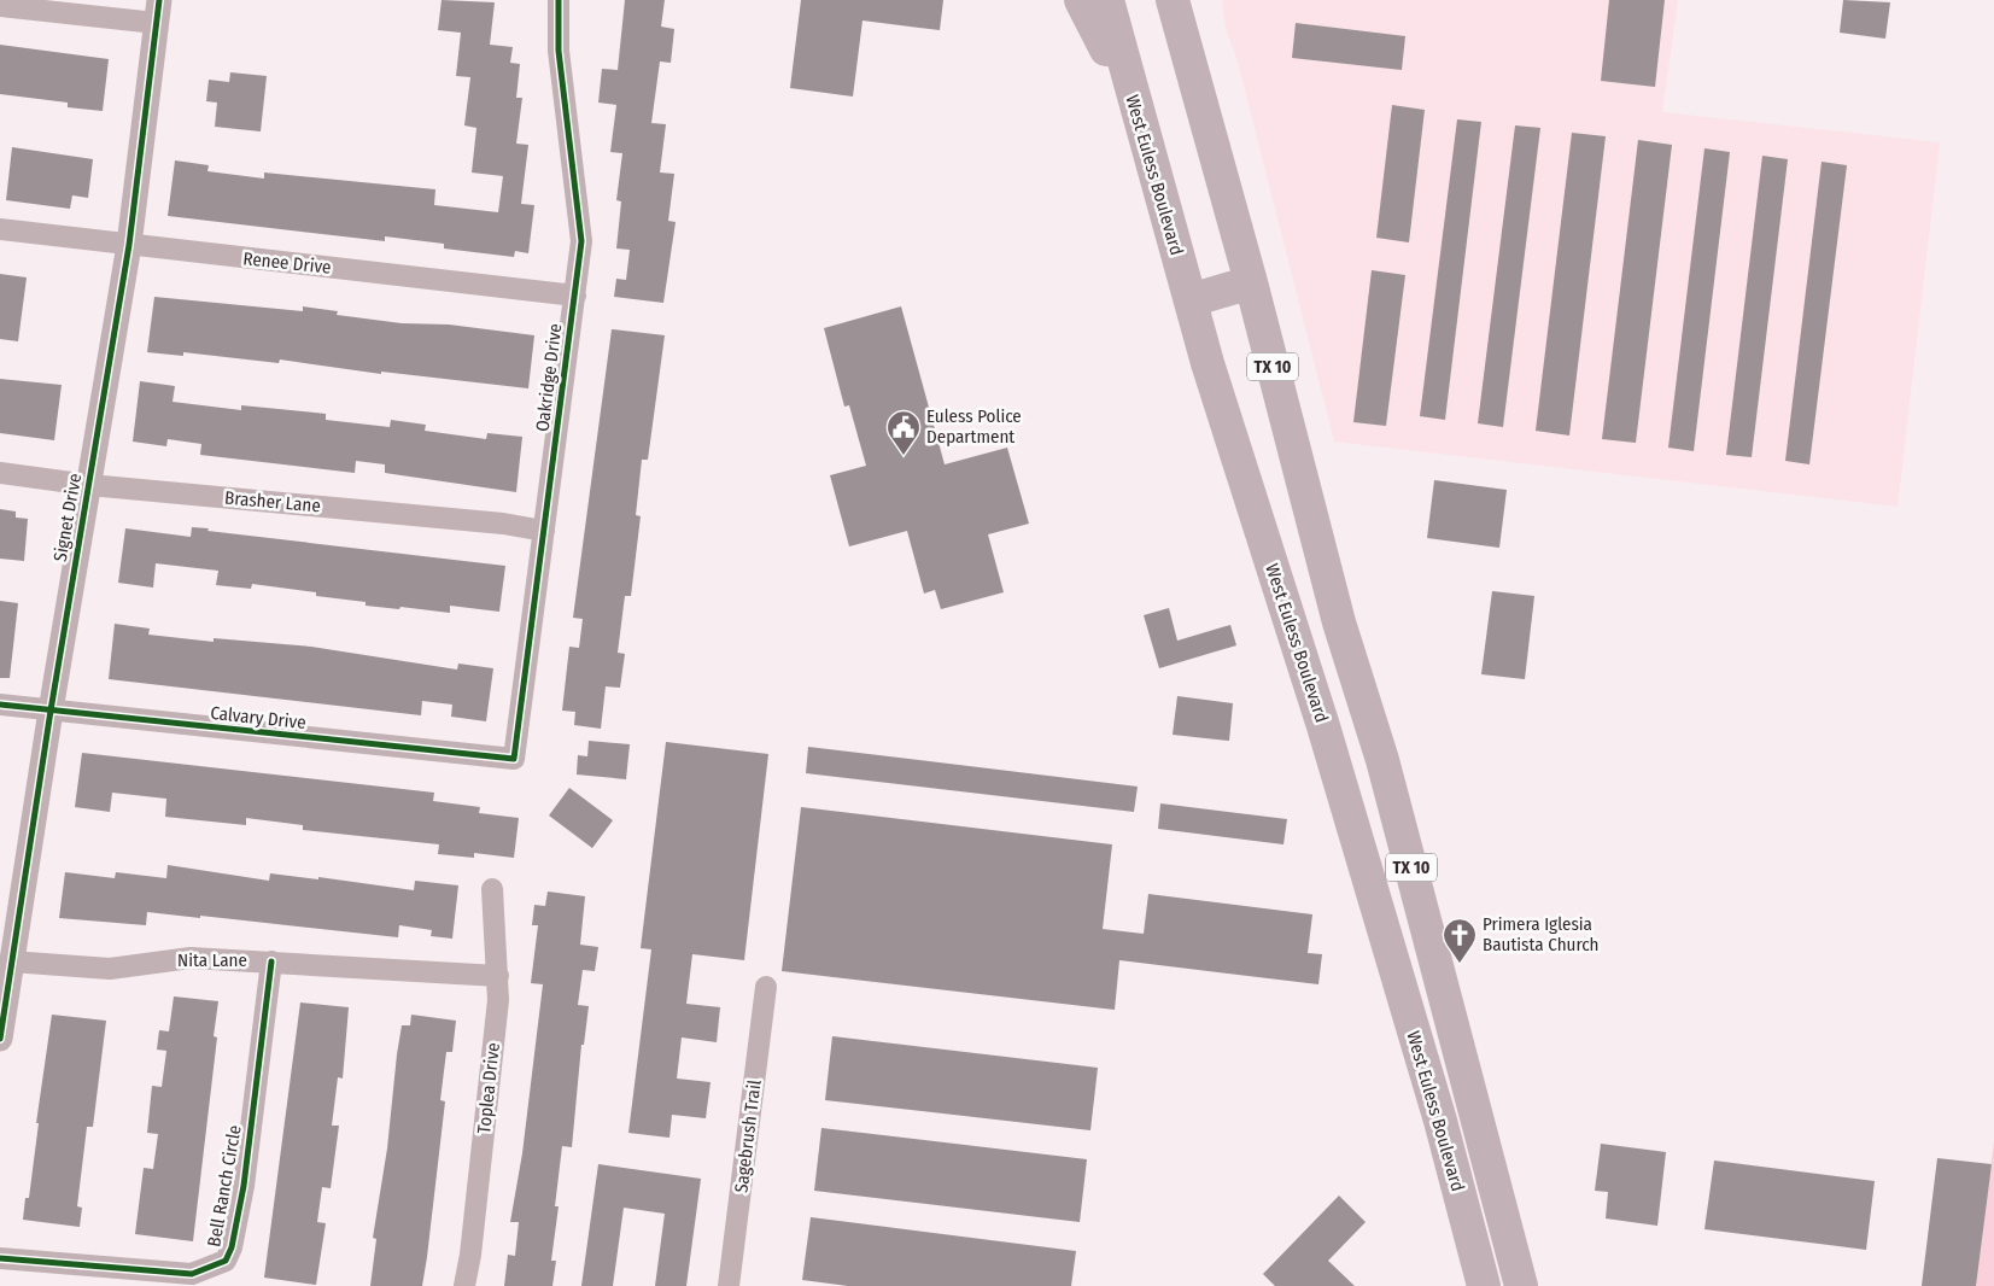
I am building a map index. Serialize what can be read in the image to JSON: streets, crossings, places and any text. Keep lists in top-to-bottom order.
{
  "streets": {
    "main road": ["West Euless Boulevard", "TX 10"],
    "street": [
      "Renee Drive",
      "Oakridge Drive",
      "Brasher Lane",
      "Signet Drive",
      "Calvary Drive",
      "Nita Lane",
      "Toplea Drive",
      "Sagebrush Trail",
      "Bell Ranch Circle"
    ]
  },
  "crossings": [
    ["Renee Drive", "Oakridge Drive"],
    ["Renee Drive", "Signet Drive"],
    ["Oakridge Drive", "Brasher Lane"],
    ["Oakridge Drive", "Calvary Drive"],
    ["Brasher Lane", "Signet Drive"],
    ["Signet Drive", "Calvary Drive"],
    ["Signet Drive", "Nita Lane"],
    ["Nita Lane", "Toplea Drive"],
    ["Nita Lane", "Bell Ranch Circle"]
  ],
  "places": {
    "public building": ["Euless Police Department"],
    "church": ["Primera Iglesia Bautista Church"]
  }
}
